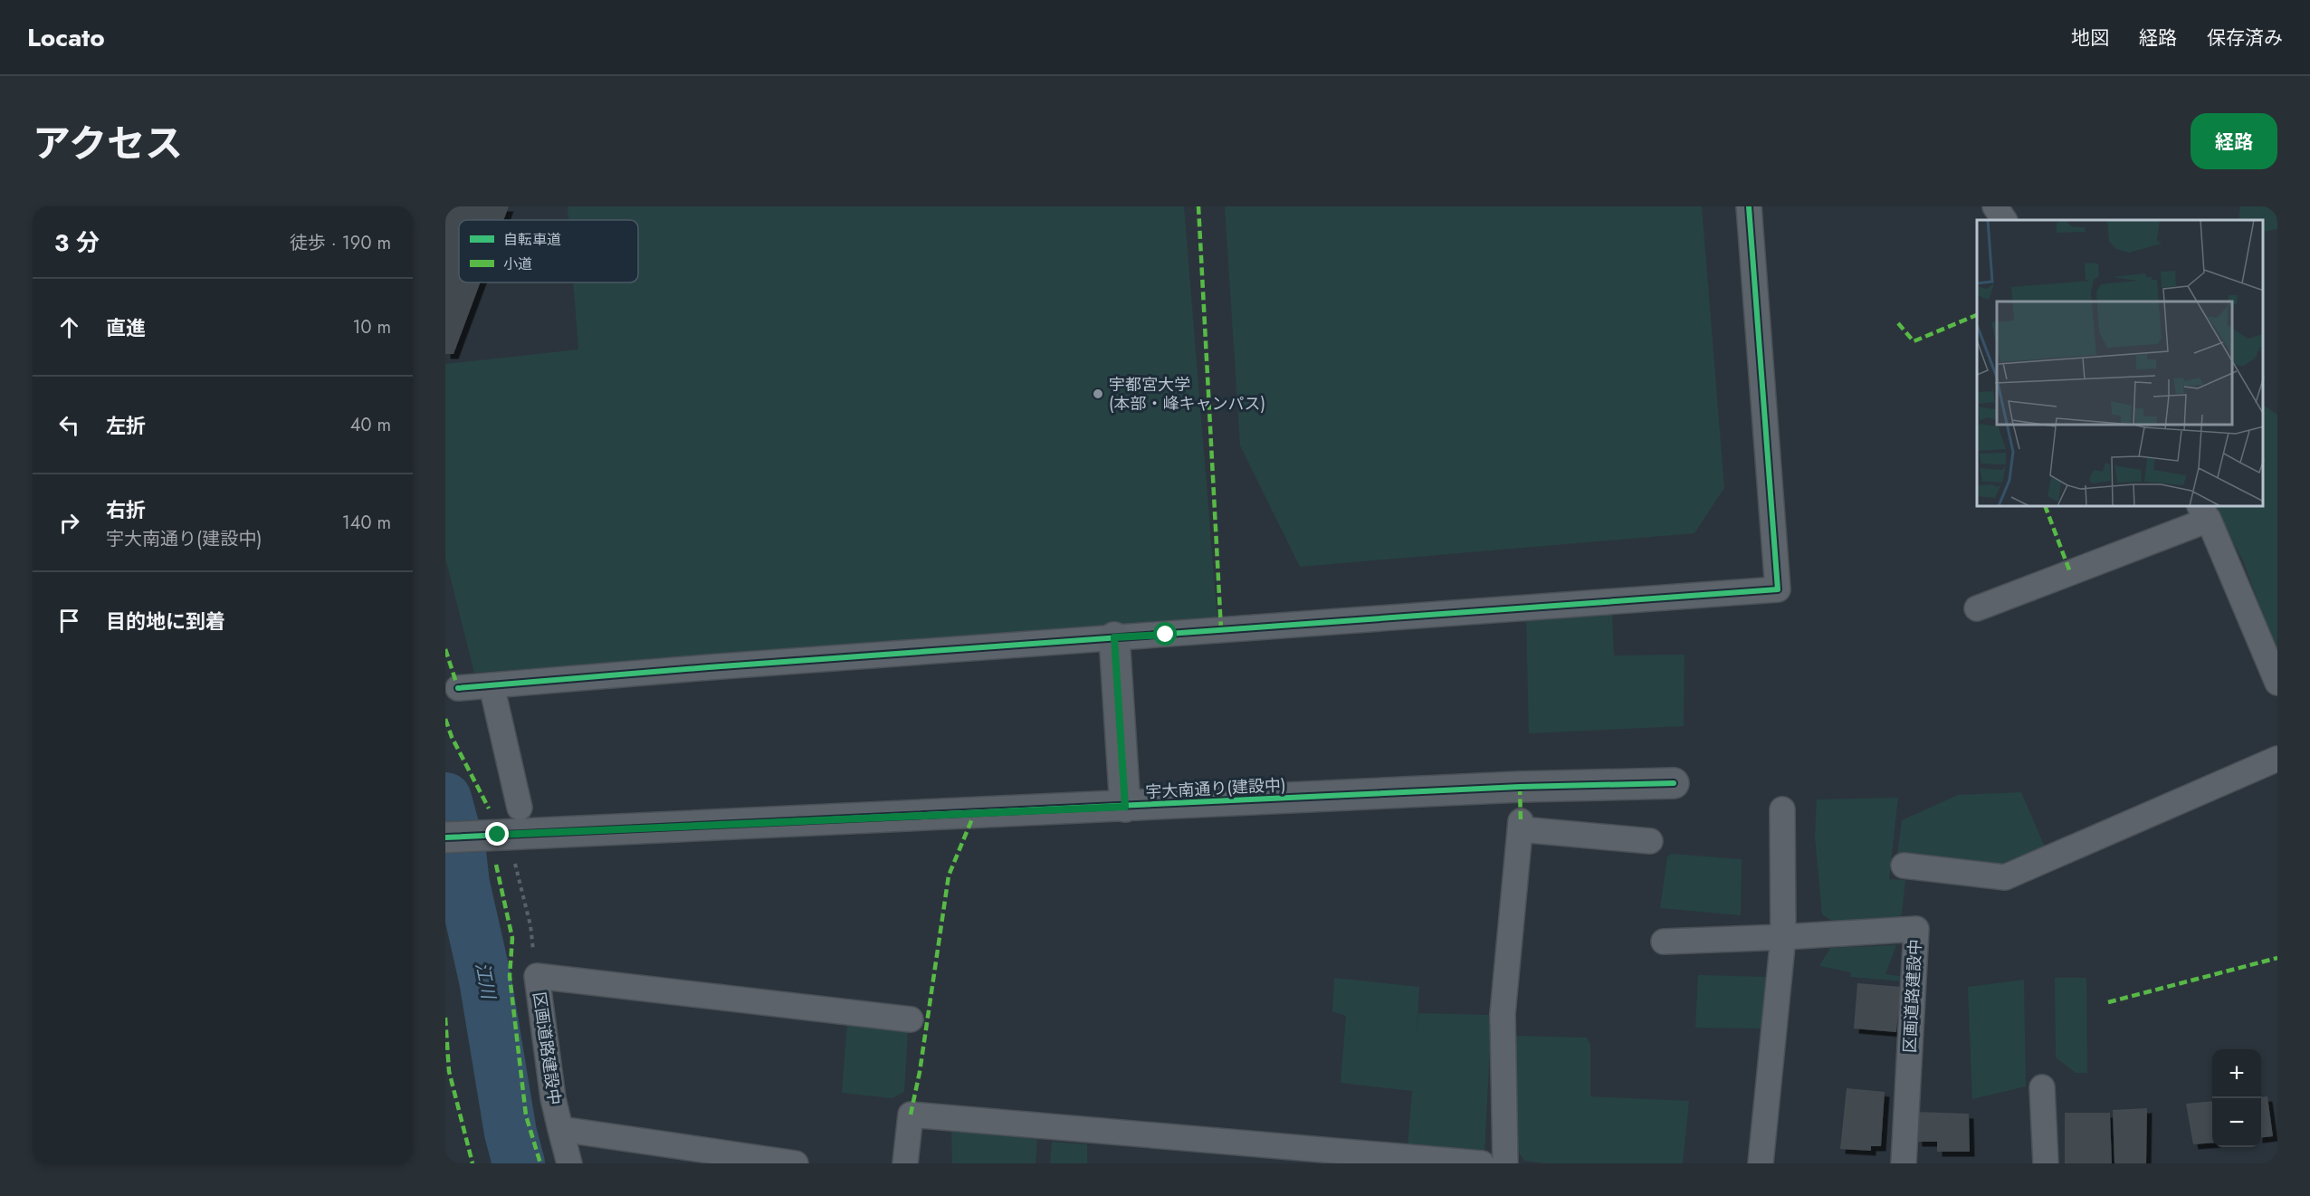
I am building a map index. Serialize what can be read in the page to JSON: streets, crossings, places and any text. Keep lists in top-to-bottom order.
{
  "streets": {
    "street": ["宇大南通り(建設中)", "区画道路建設中"]
  },
  "water": ["江川"],
  "places": ["宇都宮大学 (本部・峰キャンパス)"],
  "legend": ["自転車道", "小道"],
  "page": {
    "header": "Locato",
    "nav": ["地図", "経路", "保存済み"],
    "title": "アクセス",
    "buttons": "経路",
    "heading": ["3 分", "徒歩 · 190 m"],
    "list": [
      ["直進", "10 m"],
      ["左折", "40 m"],
      ["右折", "宇大南通り(建設中)", "140 m"],
      "目的地に到着"
    ],
    "map_buttons": ["+", "−"]
  }
}
